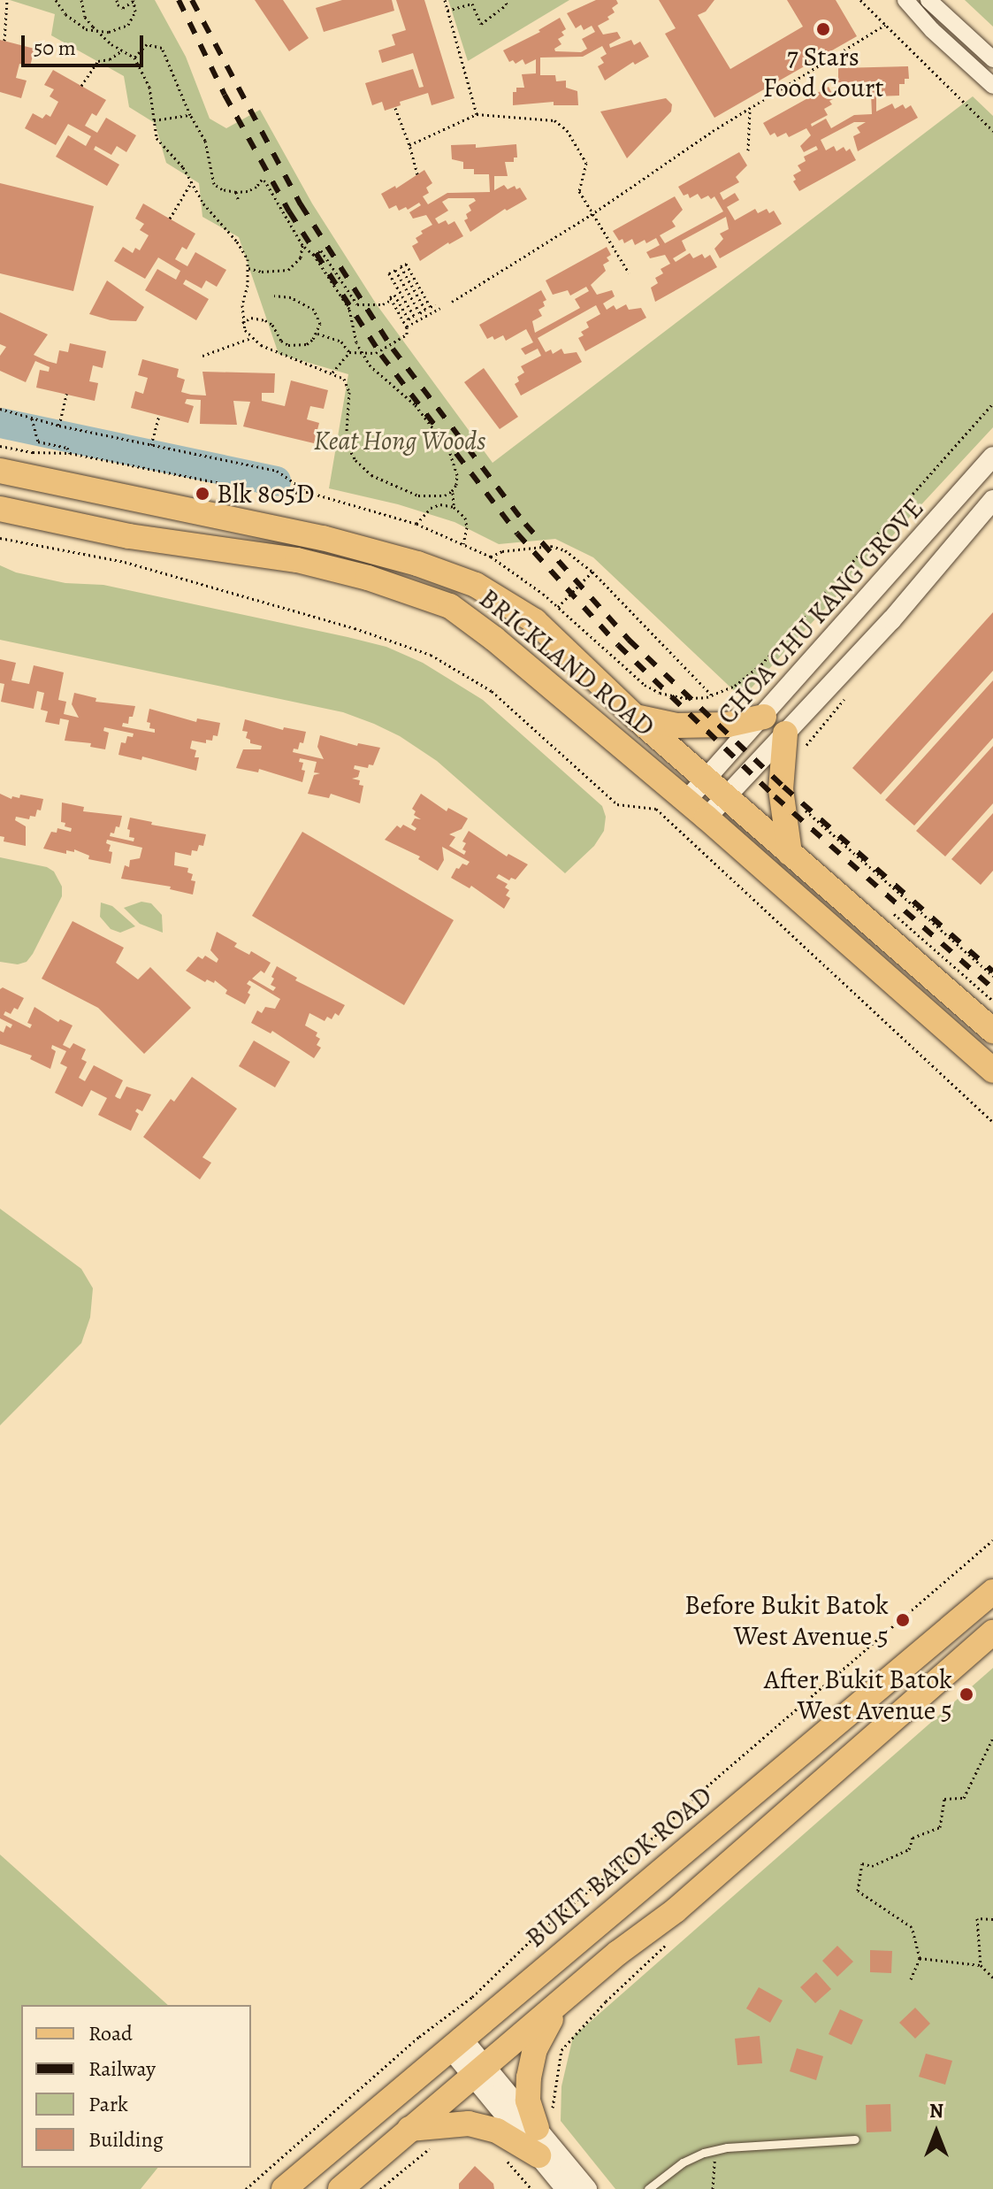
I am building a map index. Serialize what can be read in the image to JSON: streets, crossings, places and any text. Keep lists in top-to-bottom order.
{
  "streets": {
    "main road": ["BRICKLAND ROAD", "BUKIT BATOK ROAD"],
    "street": ["CHOA CHU KANG GROVE"]
  },
  "crossings": [
    ["CHOA CHU KANG GROVE", "BRICKLAND ROAD"]
  ],
  "parks": ["Keat Hong Woods"],
  "places": [
    "7 Stars Food Court",
    "Blk 805D",
    "Before Bukit Batok West Avenue 5",
    "After Bukit Batok West Avenue 5"
  ],
  "legend": [
    "Road",
    "Railway",
    "Park",
    "Building"
  ],
  "scale_bar": "50 m",
  "north": "top"
}
